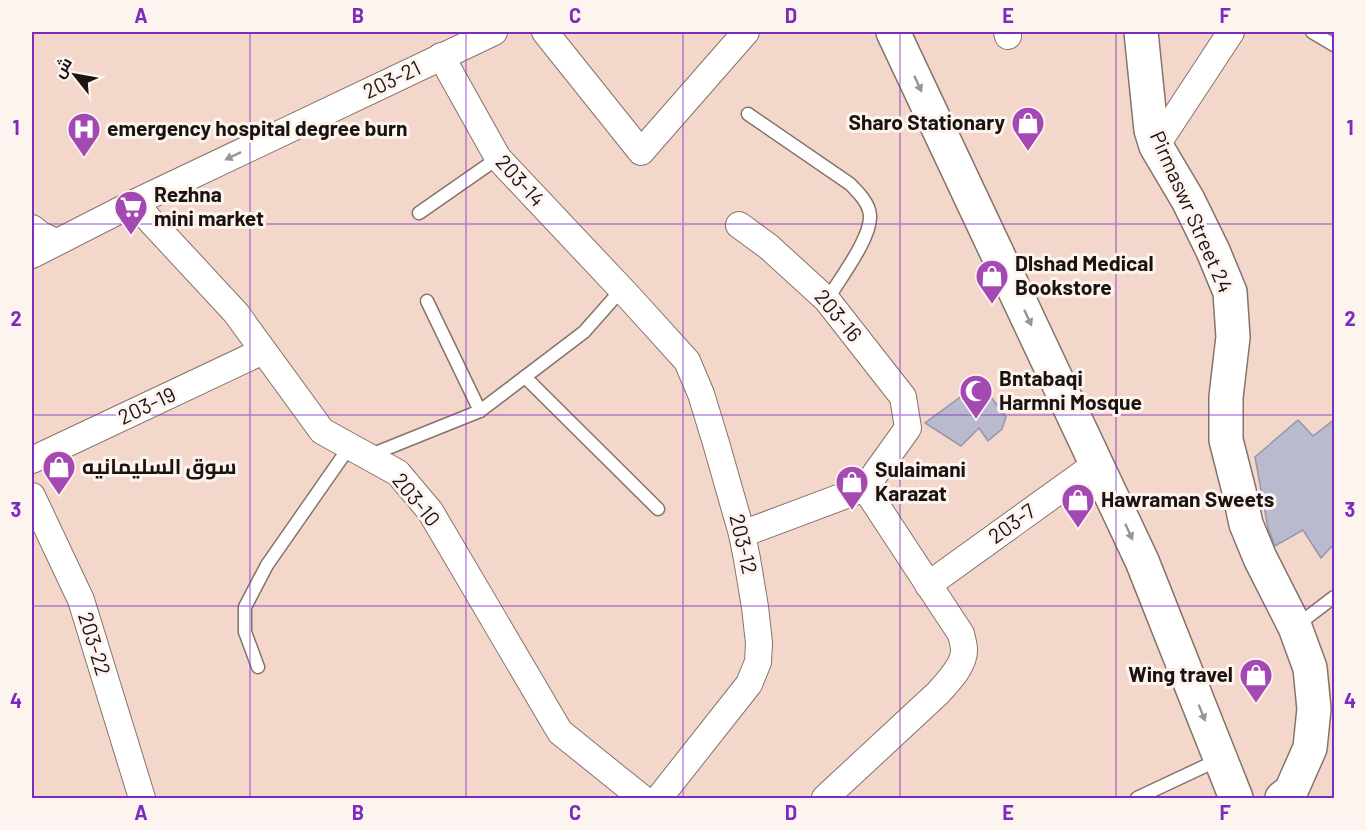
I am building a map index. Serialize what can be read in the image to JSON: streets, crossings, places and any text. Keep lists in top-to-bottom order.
{
  "streets": {
    "main road": ["Pirmaswr Street 24"],
    "street": [
      "203-21",
      "203-14",
      "203-16",
      "203-19",
      "203-10",
      "203-7",
      "203-12",
      "203-22"
    ]
  },
  "crossings": [
    ["203-21", "203-14"],
    ["203-21", "203-10"],
    ["203-14", "203-12"],
    ["203-19", "203-10"]
  ],
  "one_way": ["203-21"],
  "places": {
    "shop": [
      "Sharo Stationary",
      "Dlshad Medical Bookstore",
      "سوق السليمانيه",
      "Sulaimani Karazat",
      "Hawraman Sweets",
      "Wing travel"
    ],
    "hospital": ["emergency hospital degree burn"],
    "supermarket": ["Rezhna mini market"],
    "mosque": ["Bntabaqi Harmni Mosque"]
  },
  "north": "top left",
  "grid": {
    "columns": [
      "A",
      "B",
      "C",
      "D",
      "E",
      "F"
    ],
    "rows": [
      "1",
      "2",
      "3",
      "4"
    ]
  }
}
